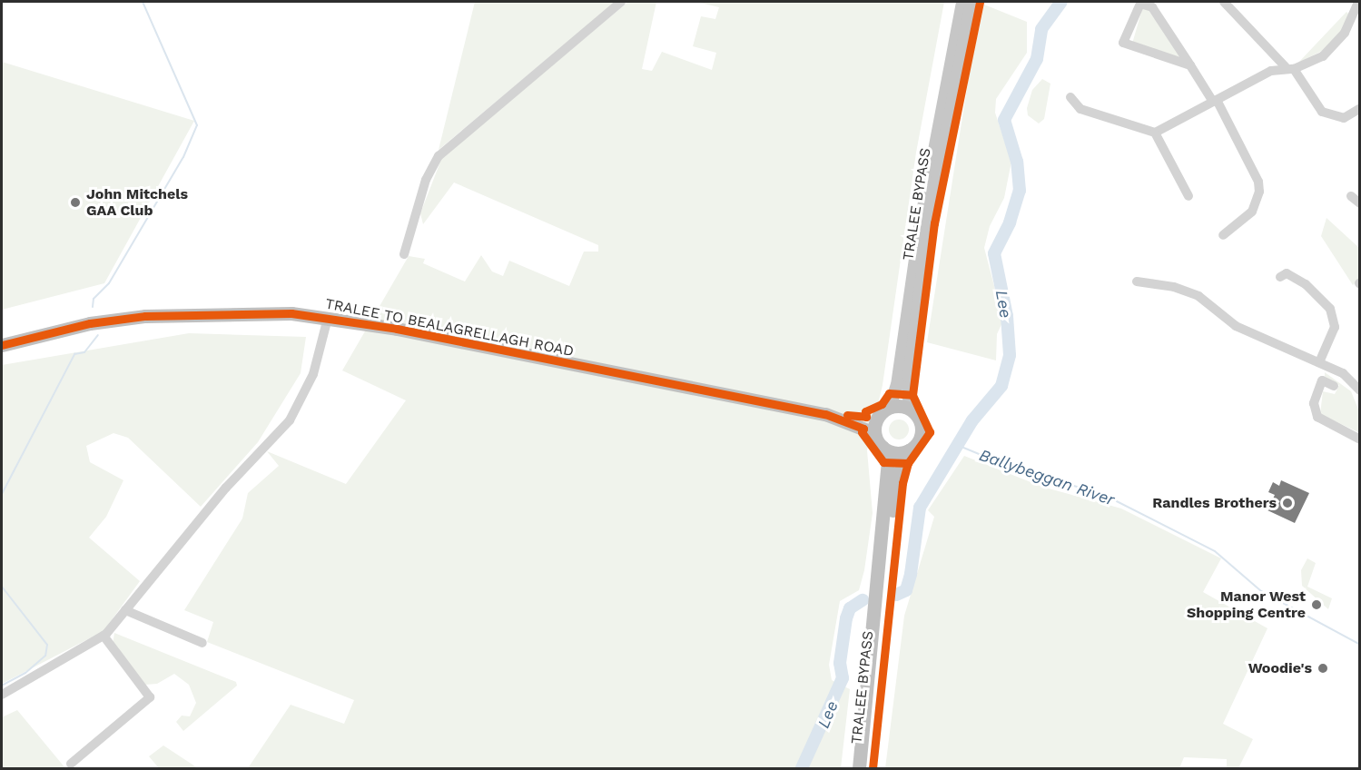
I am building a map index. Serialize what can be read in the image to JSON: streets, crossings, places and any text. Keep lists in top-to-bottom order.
{
  "streets": {
    "highway": ["TRALEE BYPASS", "TRALEE TO BEALAGRELLAGH ROAD"]
  },
  "crossings": [
    ["TRALEE BYPASS", "TRALEE TO BEALAGRELLAGH ROAD"]
  ],
  "water": ["Lee", "Ballybeggan River"],
  "places": [
    "John Mitchels GAA Club",
    "Randles Brothers",
    "Manor West Shopping Centre",
    "Woodie's"
  ]
}
